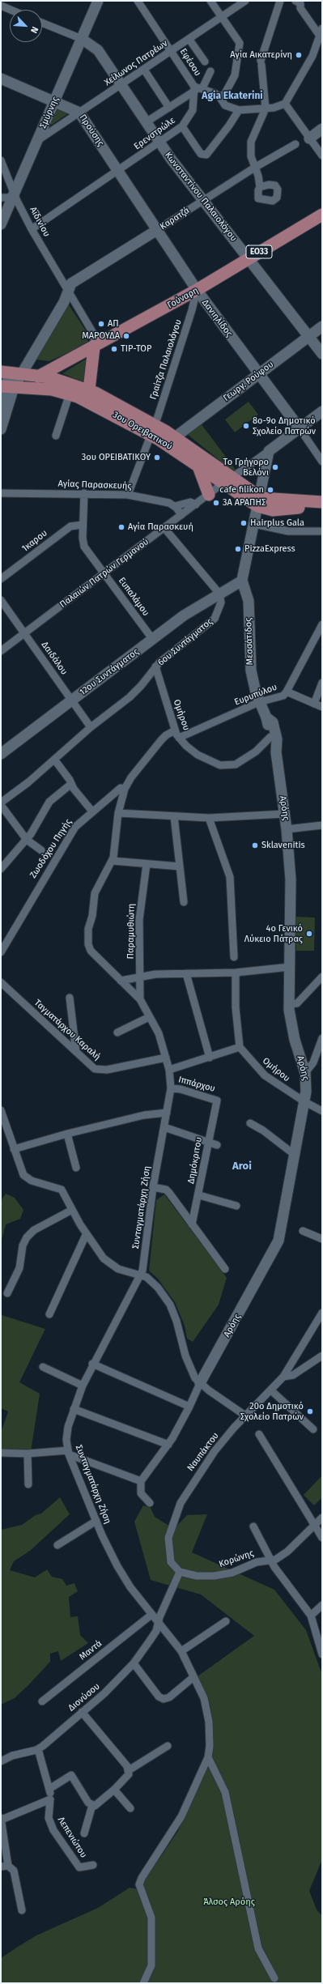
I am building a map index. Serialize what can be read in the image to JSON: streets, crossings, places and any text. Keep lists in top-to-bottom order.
{
  "streets": {
    "main road": ["ΕΟ33", "Γούναρη", "3ου Ορειβατικού"],
    "street": [
      "Εφέσου",
      "Χείλωνος Πατρέων",
      "Σμύρνης",
      "Προύσης",
      "Ερενστρώλε",
      "Κωνσταντίνου Παλαιολόγου",
      "Καρατζά",
      "Αϊδινίου",
      "Δανιηλίδος",
      "Γραίτζα Παλαιολόγου",
      "Γεωργ. Ρούφου",
      "Αγίας Παρασκευής",
      "Ίκαρου",
      "Παλαιών Πατρών Γερμανού",
      "Ευπαλάμου",
      "Μεσσάτιδος",
      "6ου Συντάγματος",
      "Δαιδάλου",
      "12ου Συντάγματος",
      "Ευρυπύλου",
      "Ομήρου",
      "Αρόης",
      "Ζωοδόχου Πηγής",
      "Παραμυθιώτη",
      "Ταγματάρχου Καραλή",
      "Ιππάρχου",
      "Δημόκριτου",
      "Συνταγματάρχη Ζήση",
      "Ναυπάκτου",
      "Κορώνης",
      "Μαντά",
      "Διονύσου",
      "Λεπενιώτου"
    ]
  },
  "crossings": [
    ["Εφέσου", "Χείλωνος Πατρέων"],
    ["Εφέσου", "Ερενστρώλε"],
    ["Χείλωνος Πατρέων", "Σμύρνης"],
    ["Χείλωνος Πατρέων", "Προύσης"],
    ["Χείλωνος Πατρέων", "Κωνσταντίνου Παλαιολόγου"],
    ["Σμύρνης", "Προύσης"],
    ["Σμύρνης", "Κωνσταντίνου Παλαιολόγου"],
    ["Σμύρνης", "Αϊδινίου"],
    ["Προύσης", "Ερενστρώλε"],
    ["Προύσης", "Δανιηλίδος"],
    ["Ερενστρώλε", "Κωνσταντίνου Παλαιολόγου"],
    ["Ερενστρώλε", "Αϊδινίου"],
    ["Ερενστρώλε", "Δανιηλίδος"],
    ["Κωνσταντίνου Παλαιολόγου", "Καρατζά"],
    ["Κωνσταντίνου Παλαιολόγου", "Γούναρη"],
    ["Κωνσταντίνου Παλαιολόγου", "Γεωργ. Ρούφου"],
    ["Καρατζά", "Αϊδινίου"],
    ["Καρατζά", "Δανιηλίδος"],
    ["Αϊδινίου", "Γούναρη"],
    ["ΕΟ33", "Γούναρη"],
    ["ΕΟ33", "3ου Ορειβατικού"],
    ["Γούναρη", "Δανιηλίδος"],
    ["Γούναρη", "Γραίτζα Παλαιολόγου"],
    ["Γούναρη", "3ου Ορειβατικού"],
    ["Δανιηλίδος", "Γραίτζα Παλαιολόγου"],
    ["Δανιηλίδος", "Γεωργ. Ρούφου"],
    ["Δανιηλίδος", "Παλαιών Πατρών Γερμανού"],
    ["Γραίτζα Παλαιολόγου", "3ου Ορειβατικού"],
    ["Γραίτζα Παλαιολόγου", "Αγίας Παρασκευής"],
    ["Γεωργ. Ρούφου", "3ου Ορειβατικού"],
    ["3ου Ορειβατικού", "Παλαιών Πατρών Γερμανού"],
    ["Αγίας Παρασκευής", "Ευπαλάμου"],
    ["Ίκαρου", "Ευπαλάμου"],
    ["Παλαιών Πατρών Γερμανού", "Ευπαλάμου"],
    ["Παλαιών Πατρών Γερμανού", "Δαιδάλου"],
    ["Ευπαλάμου", "12ου Συντάγματος"],
    ["Μεσσάτιδος", "Ευρυπύλου"],
    ["Μεσσάτιδος", "Αρόης"],
    ["6ου Συντάγματος", "Δαιδάλου"],
    ["6ου Συντάγματος", "12ου Συντάγματος"],
    ["6ου Συντάγματος", "Ομήρου"],
    ["Δαιδάλου", "12ου Συντάγματος"],
    ["Ευρυπύλου", "Ομήρου"],
    ["Ευρυπύλου", "Αρόης"],
    ["Ομήρου", "Αρόης"],
    ["Ζωοδόχου Πηγής", "Συνταγματάρχη Ζήση"],
    ["Παραμυθιώτη", "Συνταγματάρχη Ζήση"],
    ["Ταγματάρχου Καραλή", "Συνταγματάρχη Ζήση"],
    ["Ιππάρχου", "Δημόκριτου"],
    ["Ιππάρχου", "Συνταγματάρχη Ζήση"],
    ["Συνταγματάρχη Ζήση", "Μαντά"],
    ["Συνταγματάρχη Ζήση", "Διονύσου"],
    ["Ναυπάκτου", "Κορώνης"]
  ],
  "districts": ["Agia Ekaterini", "Aroi"],
  "parks": ["Άλσος Αρόης"],
  "places": [
    "Αγία Αικατερίνη",
    "ΑΠ",
    "ΜΑΡΟΥΔΑ",
    "TIP-TOP",
    "8o-9ο Δημοτικό Σχολείο Πατρών",
    "3ου ΟΡΕΙΒΑΤΙΚΟΥ",
    "Το Γρήγορο Βελόνι",
    "cafe filikon",
    "3Α ΑΡΑΠΗΣ",
    "Hairplus Gala",
    "Αγία Παρασκευή",
    "PizzaExpress",
    "Sklavenitis",
    "4ο Γενικό Λύκειο Πάτρας",
    "20ο Δημοτικό Σχολείο Πατρών"
  ],
  "north": "bottom right"
}
